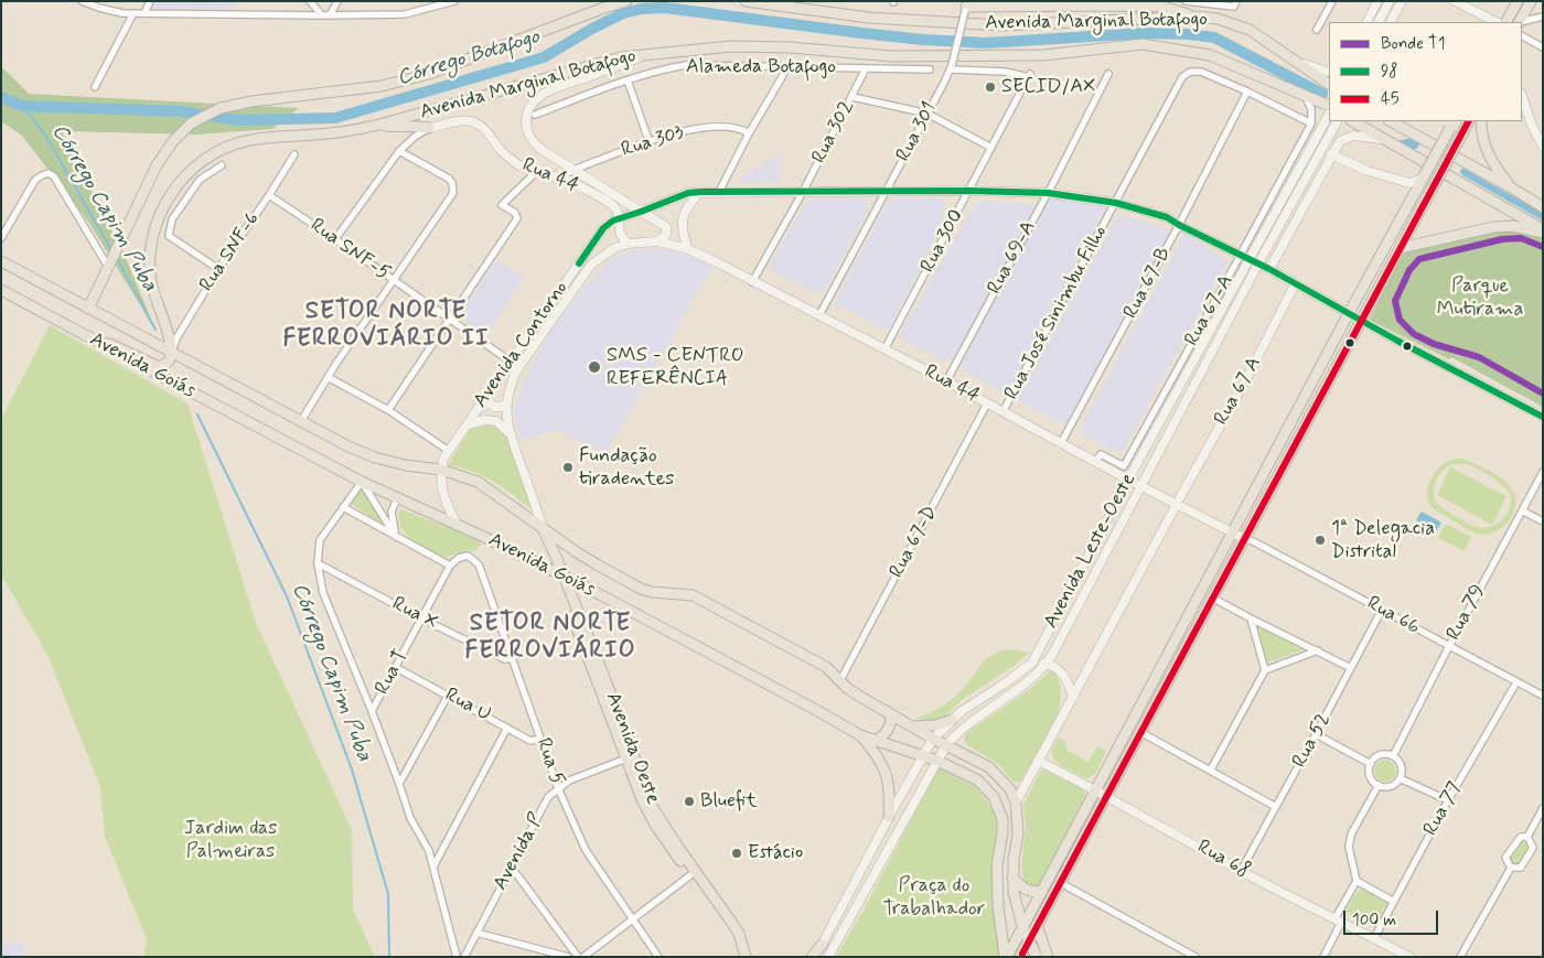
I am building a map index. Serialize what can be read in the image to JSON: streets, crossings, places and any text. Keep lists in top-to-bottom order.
{
  "streets": {
    "main road": [
      "Avenida Marginal Botafogo",
      "Rua 44",
      "Avenida Contorno",
      "Avenida Goiás",
      "Rua 67 A",
      "Avenida Leste-Oeste",
      "Avenida Oeste",
      "Rua 68"
    ],
    "street": [
      "Alameda Botafogo",
      "Rua 302",
      "Rua 301",
      "Rua 303",
      "Rua 300",
      "Rua SNF-5",
      "Rua SNF-6",
      "Rua 69-A",
      "Rua 67-B",
      "Rua 67-A",
      "Rua José Sinimbu Filho",
      "Rua 67-D",
      "Rua 79",
      "Rua X",
      "Rua 66",
      "Rua T",
      "Rua U",
      "Rua 52",
      "Rua 5",
      "Rua 77",
      "Avenida P"
    ]
  },
  "crossings": [
    ["Avenida Marginal Botafogo", "Rua 44"],
    ["Avenida Marginal Botafogo", "Rua SNF-6"],
    ["Avenida Marginal Botafogo", "Avenida Goiás"],
    ["Avenida Marginal Botafogo", "Avenida Leste-Oeste"],
    ["Alameda Botafogo", "Rua 302"],
    ["Rua 302", "Rua 44"],
    ["Rua 302", "Avenida Contorno"],
    ["Rua 301", "Rua 44"],
    ["Rua 301", "Rua 300"],
    ["Rua 301", "Avenida Contorno"],
    ["Rua 303", "Rua 44"],
    ["Rua 44", "Rua 300"],
    ["Rua 44", "Rua SNF-5"],
    ["Rua 44", "Rua 69-A"],
    ["Rua 44", "Rua 67-B"],
    ["Rua 44", "Rua 67-A"],
    ["Rua 44", "Rua José Sinimbu Filho"],
    ["Rua 44", "Avenida Contorno"],
    ["Rua 44", "Rua 67 A"],
    ["Rua 44", "Rua 67-D"],
    ["Rua 44", "Avenida Leste-Oeste"],
    ["Rua 44", "Rua 66"],
    ["Rua 300", "Avenida Contorno"],
    ["Rua SNF-5", "Rua SNF-6"],
    ["Rua SNF-5", "Avenida Contorno"],
    ["Rua SNF-6", "Avenida Goiás"],
    ["Rua 69-A", "Avenida Contorno"],
    ["Rua 67-B", "Rua José Sinimbu Filho"],
    ["Rua 67-B", "Avenida Contorno"],
    ["Rua 67-A", "Avenida Contorno"],
    ["Rua 67-A", "Avenida Leste-Oeste"],
    ["Rua José Sinimbu Filho", "Avenida Contorno"],
    ["Avenida Contorno", "Avenida Goiás"],
    ["Avenida Contorno", "Rua 67 A"],
    ["Avenida Contorno", "Avenida Leste-Oeste"],
    ["Avenida Contorno", "Avenida Oeste"],
    ["Avenida Goiás", "Rua 67-D"],
    ["Avenida Goiás", "Avenida Leste-Oeste"],
    ["Avenida Goiás", "Avenida Oeste"],
    ["Rua 79", "Rua 66"],
    ["Rua X", "Rua T"],
    ["Rua X", "Rua 5"],
    ["Rua 66", "Rua 52"],
    ["Rua 66", "Rua 77"],
    ["Rua T", "Rua U"],
    ["Rua T", "Rua 5"],
    ["Rua U", "Rua 5"],
    ["Rua 52", "Rua 68"],
    ["Avenida Oeste", "Avenida P"],
    ["Rua 5", "Avenida P"],
    ["Rua 77", "Rua 68"]
  ],
  "districts": ["SETOR NORTE FERROVIÁRIO II", "SETOR NORTE FERROVIÁRIO"],
  "water": ["Córrego Botafogo", "Córrego Capim Puba"],
  "parks": ["Parque Mutirama", "Jardim das Palmeiras", "Praça do Trabalhador"],
  "places": [
    "SECID/AX",
    "SMS - CENTRO REFERÊNCIA",
    "Fundação tiradentes",
    "1ª Delegacia Distrital",
    "Bluefit",
    "Estácio"
  ],
  "lines": ["transit line 45", "transit line 98", "tram line T1"],
  "legend": ["Bonde T1", "98", "45"],
  "scale_bar": "100 m"
}
